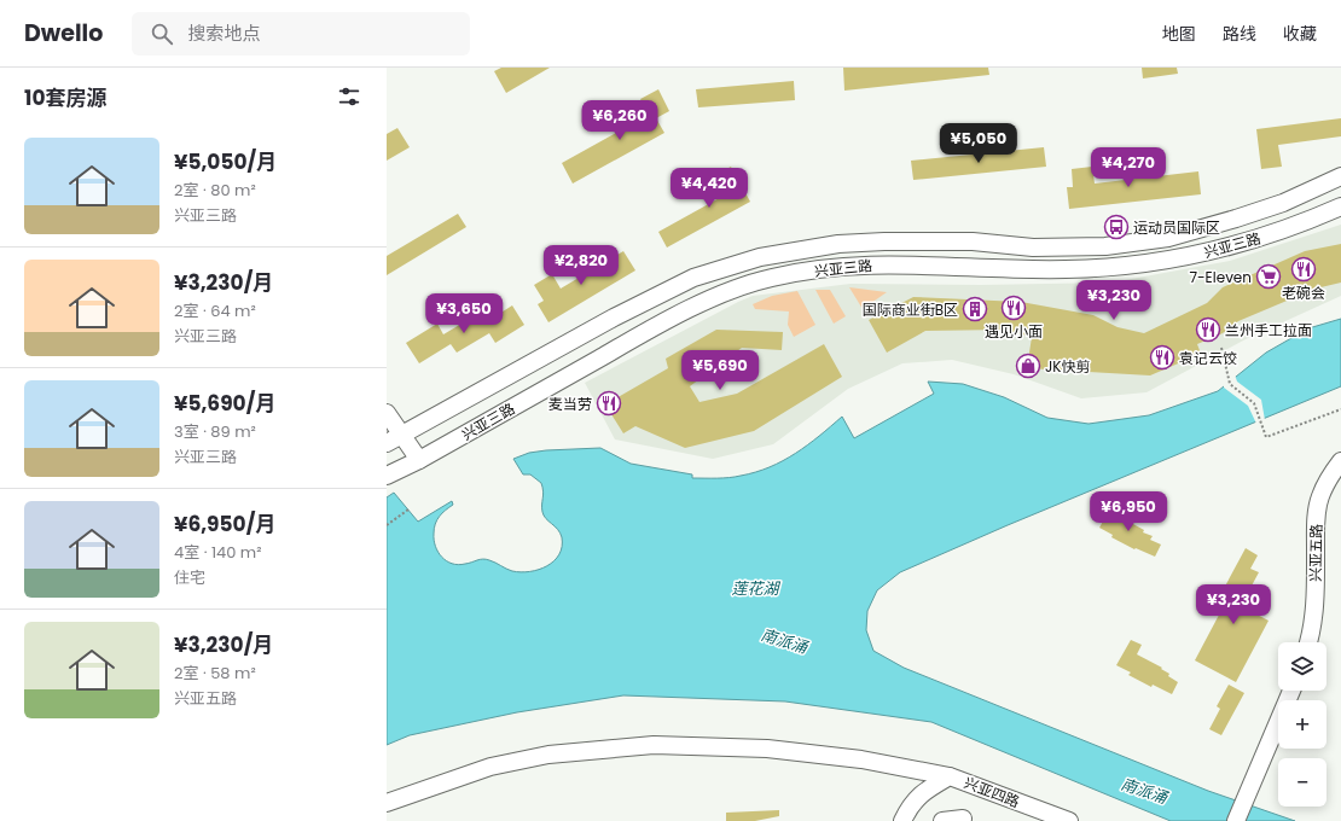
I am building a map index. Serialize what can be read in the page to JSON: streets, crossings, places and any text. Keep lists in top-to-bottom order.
{
  "streets": {
    "street": ["兴亚三路", "兴亚五路", "兴亚四路"]
  },
  "water": ["莲花湖", "南派涌"],
  "places": {
    "bus stop": ["运动员国际区"],
    "restaurant": [
      "老碗会",
      "遇见小面",
      "兰州手工拉面",
      "袁记云饺",
      "麦当劳"
    ],
    "supermarket": ["7-Eleven"],
    "building": ["国际商业街B区"],
    "shop": ["JK快剪"]
  },
  "page": {
    "header": "Dwello",
    "search": "搜索地点",
    "nav": ["地图", "路线", "收藏"],
    "heading": "10套房源",
    "price": [
      "¥6,260",
      "¥5,050",
      "¥4,270",
      "¥4,420",
      "¥2,820",
      "¥3,230",
      "¥3,650",
      "¥5,690",
      "¥6,950",
      "¥3,230"
    ],
    "list": [
      {
        "name": "¥5,050/月",
        "note": "2室 · 80 m² · 兴亚三路"
      },
      {
        "name": "¥3,230/月",
        "note": "2室 · 64 m² · 兴亚三路"
      },
      {
        "name": "¥5,690/月",
        "note": "3室 · 89 m² · 兴亚三路"
      },
      {
        "name": "¥6,950/月",
        "note": "4室 · 140 m² · 住宅"
      },
      {
        "name": "¥3,230/月",
        "note": "2室 · 58 m² · 兴亚五路"
      }
    ],
    "map_buttons": ["+", "−"]
  }
}
